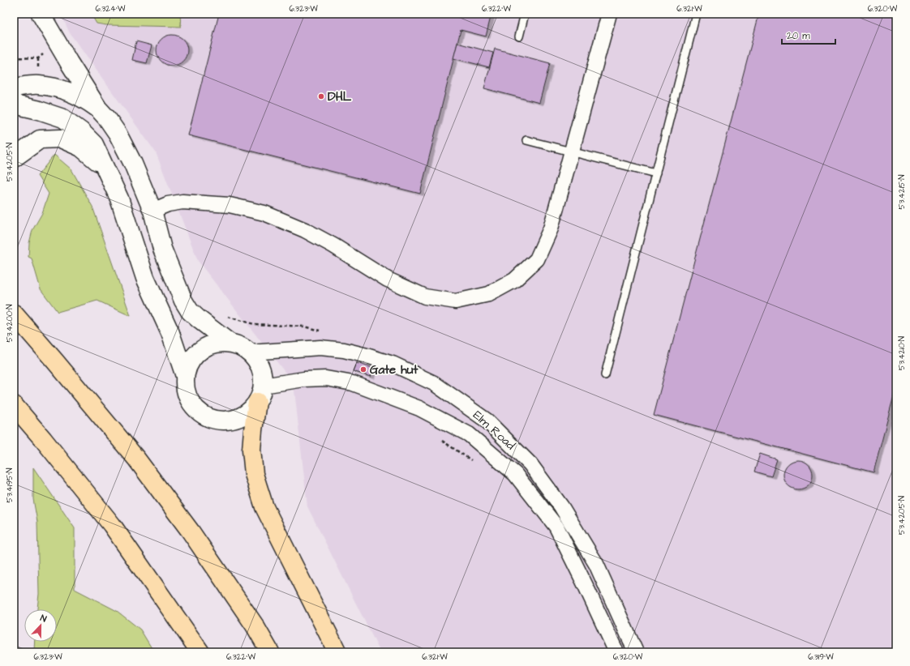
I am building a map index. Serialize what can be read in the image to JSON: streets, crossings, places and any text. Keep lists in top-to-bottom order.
{
  "streets": {
    "street": ["Elm Road"]
  },
  "places": ["DHL", "Gate hut"],
  "scale_bar": "20 m",
  "north": "top",
  "coordinates": [
    "6.324°W",
    "6.323°W",
    "6.322°W",
    "6.321°W",
    "6.320°W",
    "53.4205°N",
    "53.4215°N",
    "53.4200°N",
    "53.4210°N",
    "53.4195°N",
    "6.319°W"
  ]
}
